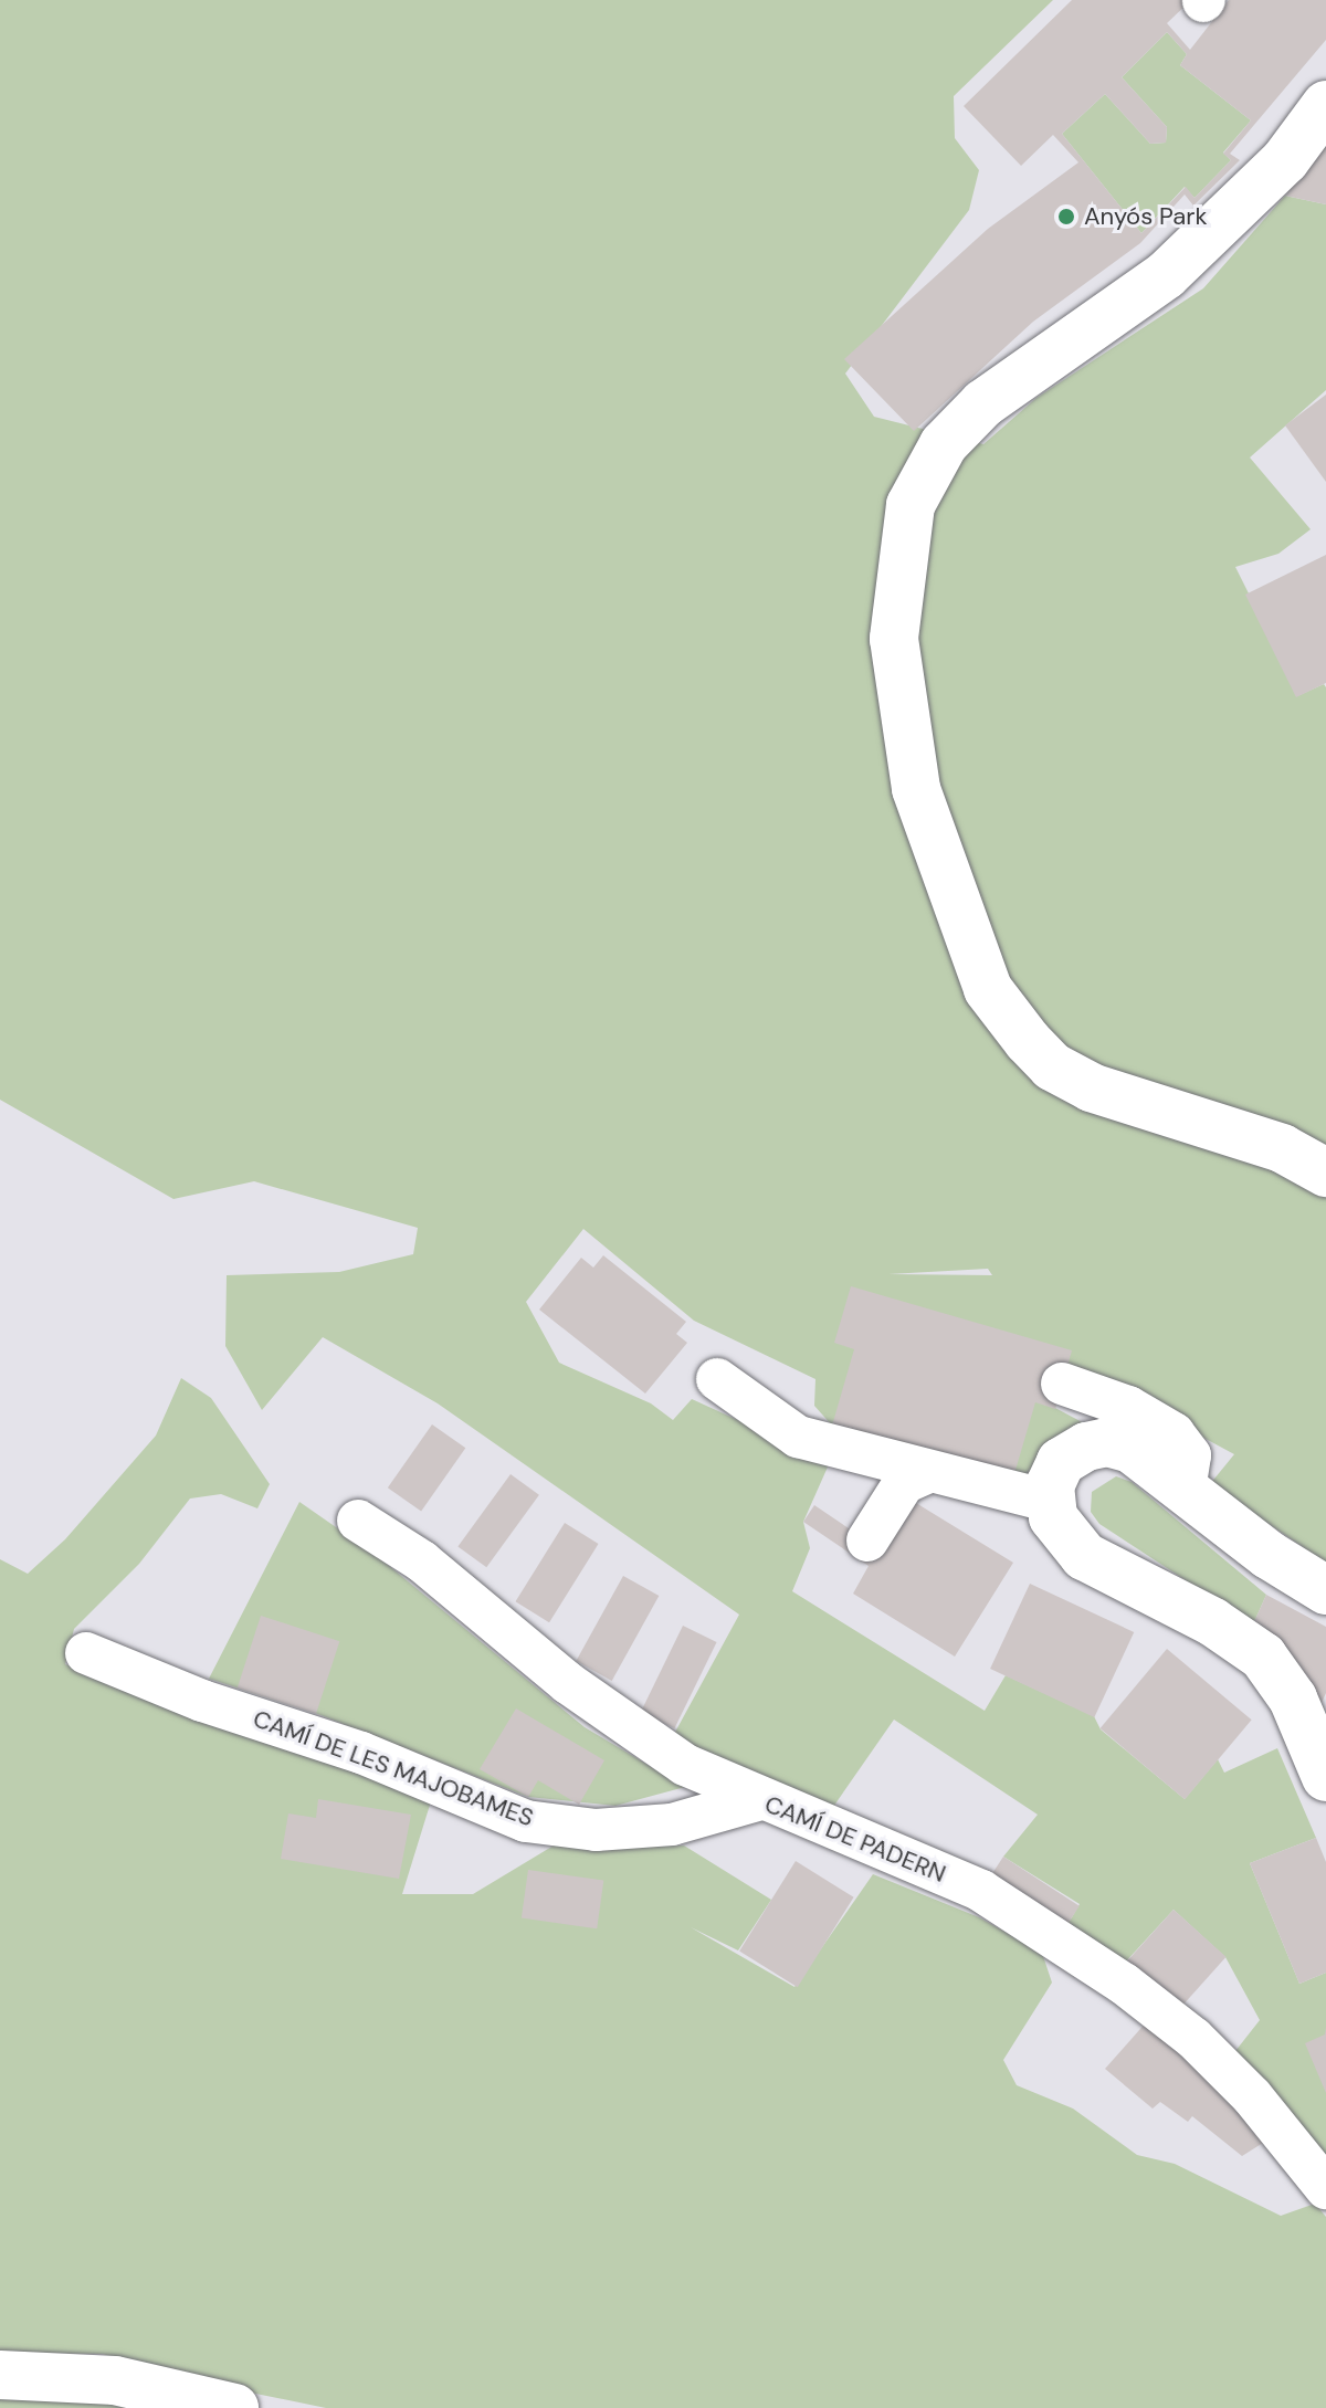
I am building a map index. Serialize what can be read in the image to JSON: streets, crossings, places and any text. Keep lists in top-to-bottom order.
{
  "streets": {
    "street": ["CAMÍ DE LES MAJOBAMES", "CAMÍ DE PADERN"]
  },
  "crossings": [
    ["CAMÍ DE LES MAJOBAMES", "CAMÍ DE PADERN"]
  ],
  "places": ["Anyós Park"]
}
